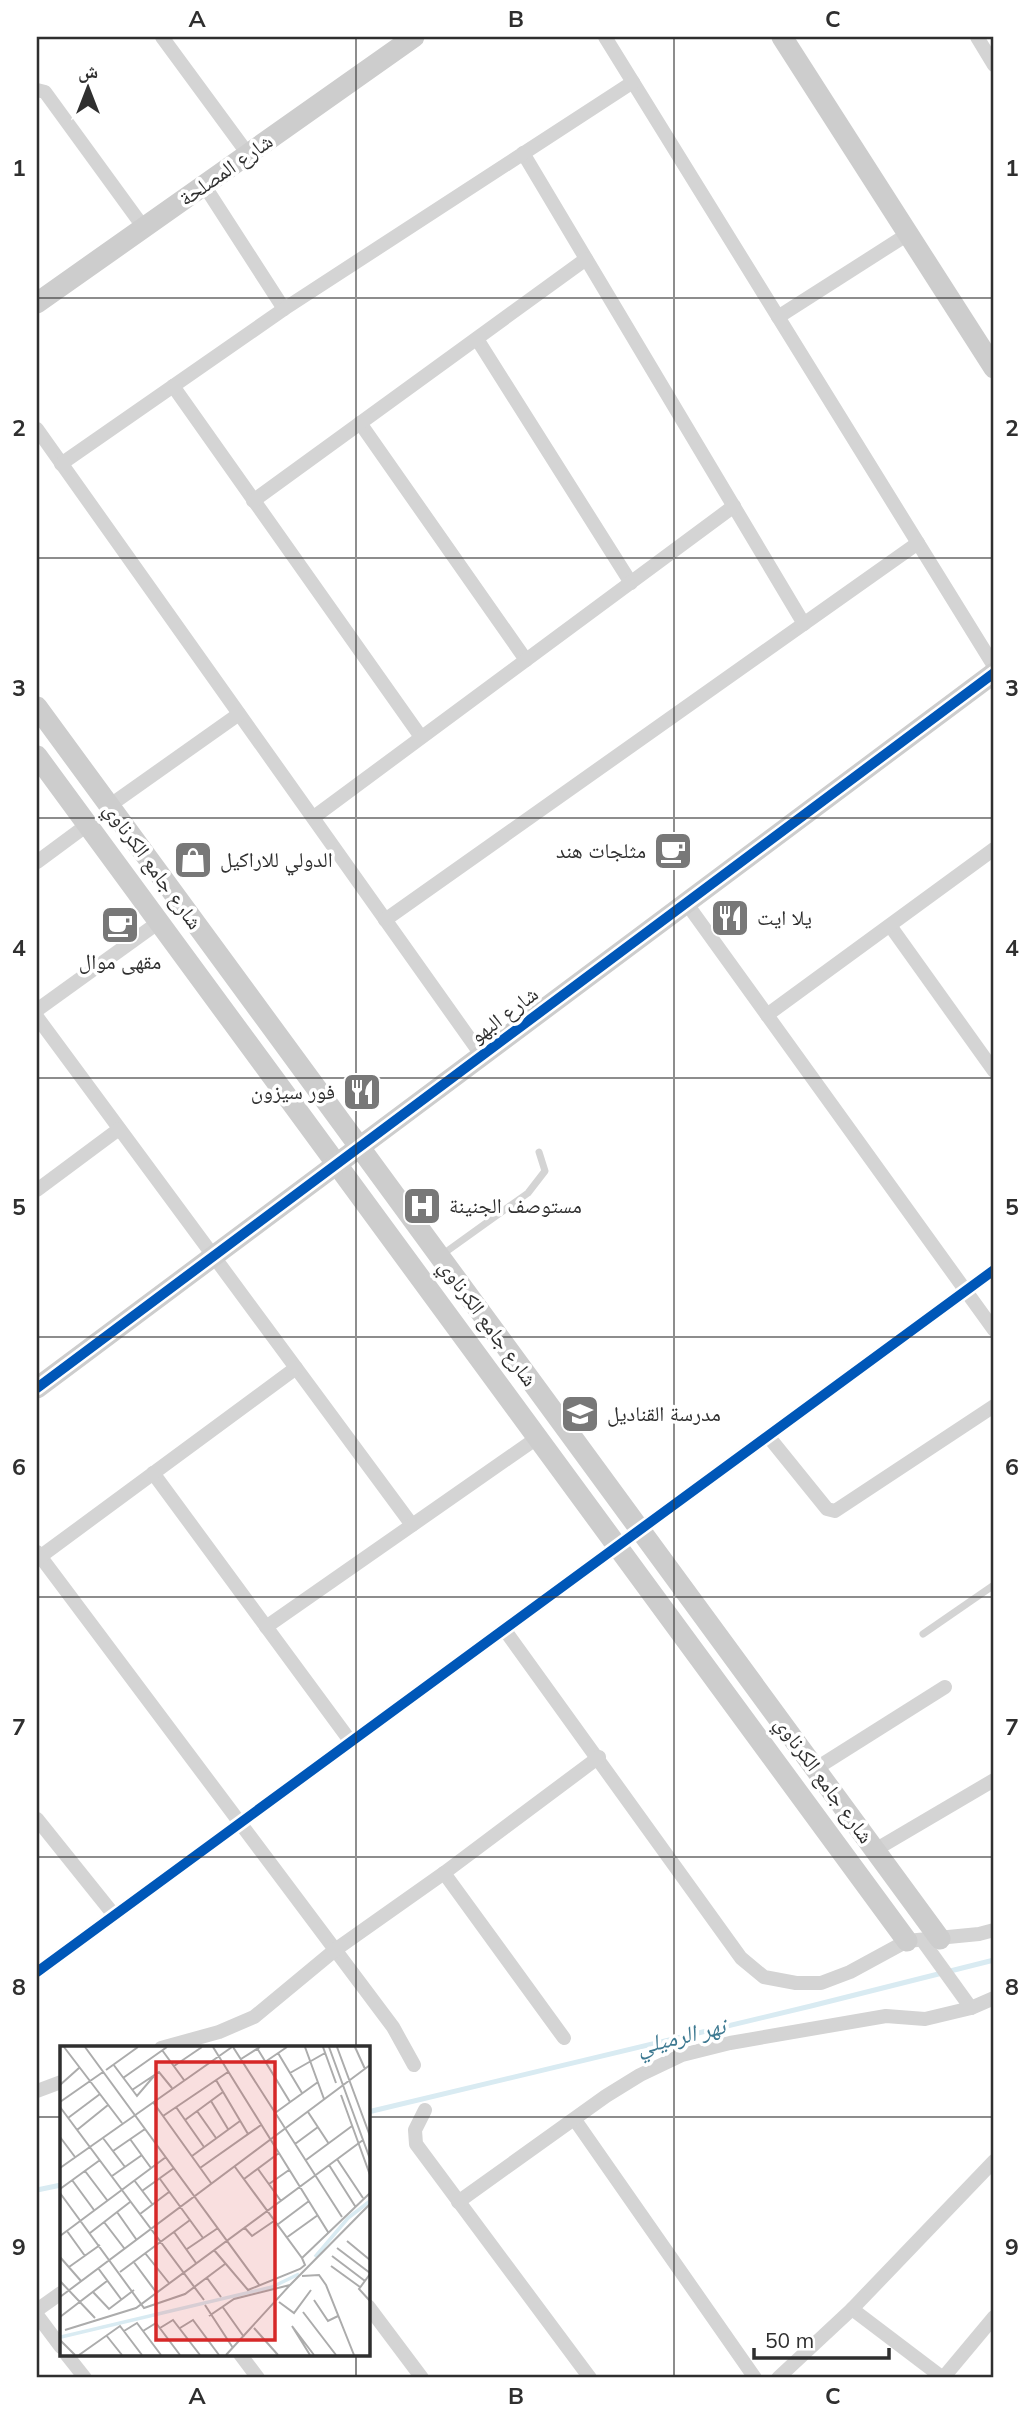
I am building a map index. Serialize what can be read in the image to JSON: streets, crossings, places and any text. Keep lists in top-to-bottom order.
{
  "streets": {
    "main road": ["شارع المصلحة", "شارع جامع الكرناوي", "شارع البهو"]
  },
  "crossings": [
    ["شارع جامع الكرناوي", "شارع البهو"]
  ],
  "water": ["نهر الرميلي"],
  "places": {
    "cafe": ["مثلجات هند", "مقهى موال"],
    "shop": ["الدولي للاراكيل"],
    "restaurant": ["يلا ايت", "فور سيزون"],
    "hospital": ["مستوصف الجنينة"],
    "school or university": ["مدرسة القناديل"]
  },
  "scale_bar": "50 m",
  "north": "top",
  "grid": {
    "columns": ["A", "B", "C"],
    "rows": [
      "1",
      "2",
      "3",
      "4",
      "5",
      "6",
      "7",
      "8",
      "9"
    ]
  }
}
